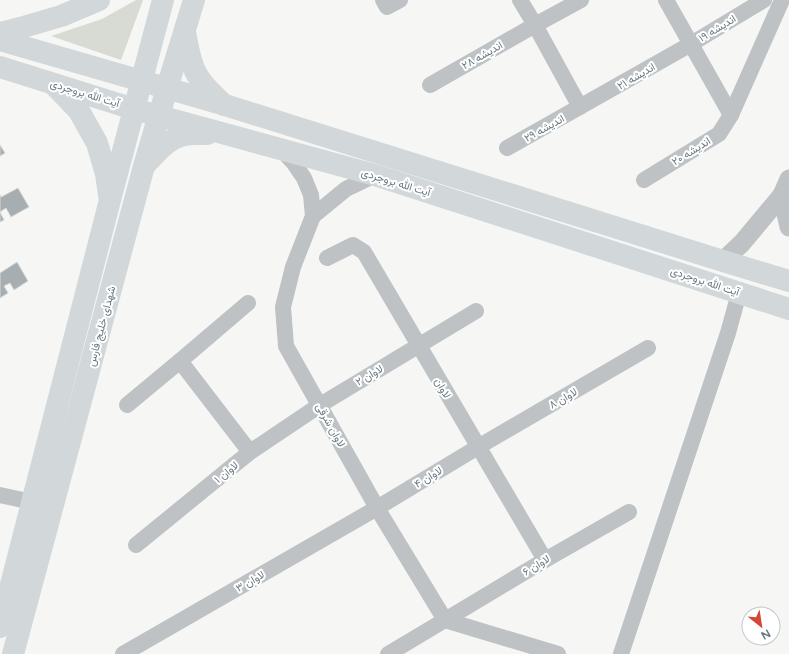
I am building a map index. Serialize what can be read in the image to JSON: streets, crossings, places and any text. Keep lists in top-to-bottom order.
{
  "streets": {
    "main road": ["آیت الله بروجردی", "شهدای خلیج فارس"],
    "street": [
      "اندیشه ۱۹",
      "اندیشه ۲۸",
      "اندیشه ۲۱",
      "اندیشه ۲۹",
      "اندیشه ۲۰",
      "لاوان ۲",
      "لاوان",
      "لاوان ۸",
      "لاوان شرقی",
      "لاوان ۱",
      "لاوان ۴",
      "لاوان ۶",
      "لاوان ۳"
    ]
  },
  "crossings": [
    ["اندیشه ۱۹", "اندیشه ۲۱"],
    ["اندیشه ۲۱", "اندیشه ۲۹"],
    ["آیت الله بروجردی", "شهدای خلیج فارس"],
    ["لاوان ۲", "لاوان"],
    ["لاوان ۲", "لاوان شرقی"],
    ["لاوان ۲", "لاوان ۱"],
    ["لاوان", "لاوان ۸"],
    ["لاوان", "لاوان ۴"],
    ["لاوان", "لاوان ۶"],
    ["لاوان ۸", "لاوان ۴"],
    ["لاوان شرقی", "لاوان ۱"],
    ["لاوان شرقی", "لاوان ۴"],
    ["لاوان شرقی", "لاوان ۶"],
    ["لاوان شرقی", "لاوان ۳"],
    ["لاوان ۴", "لاوان ۳"]
  ],
  "north": "bottom right"
}
